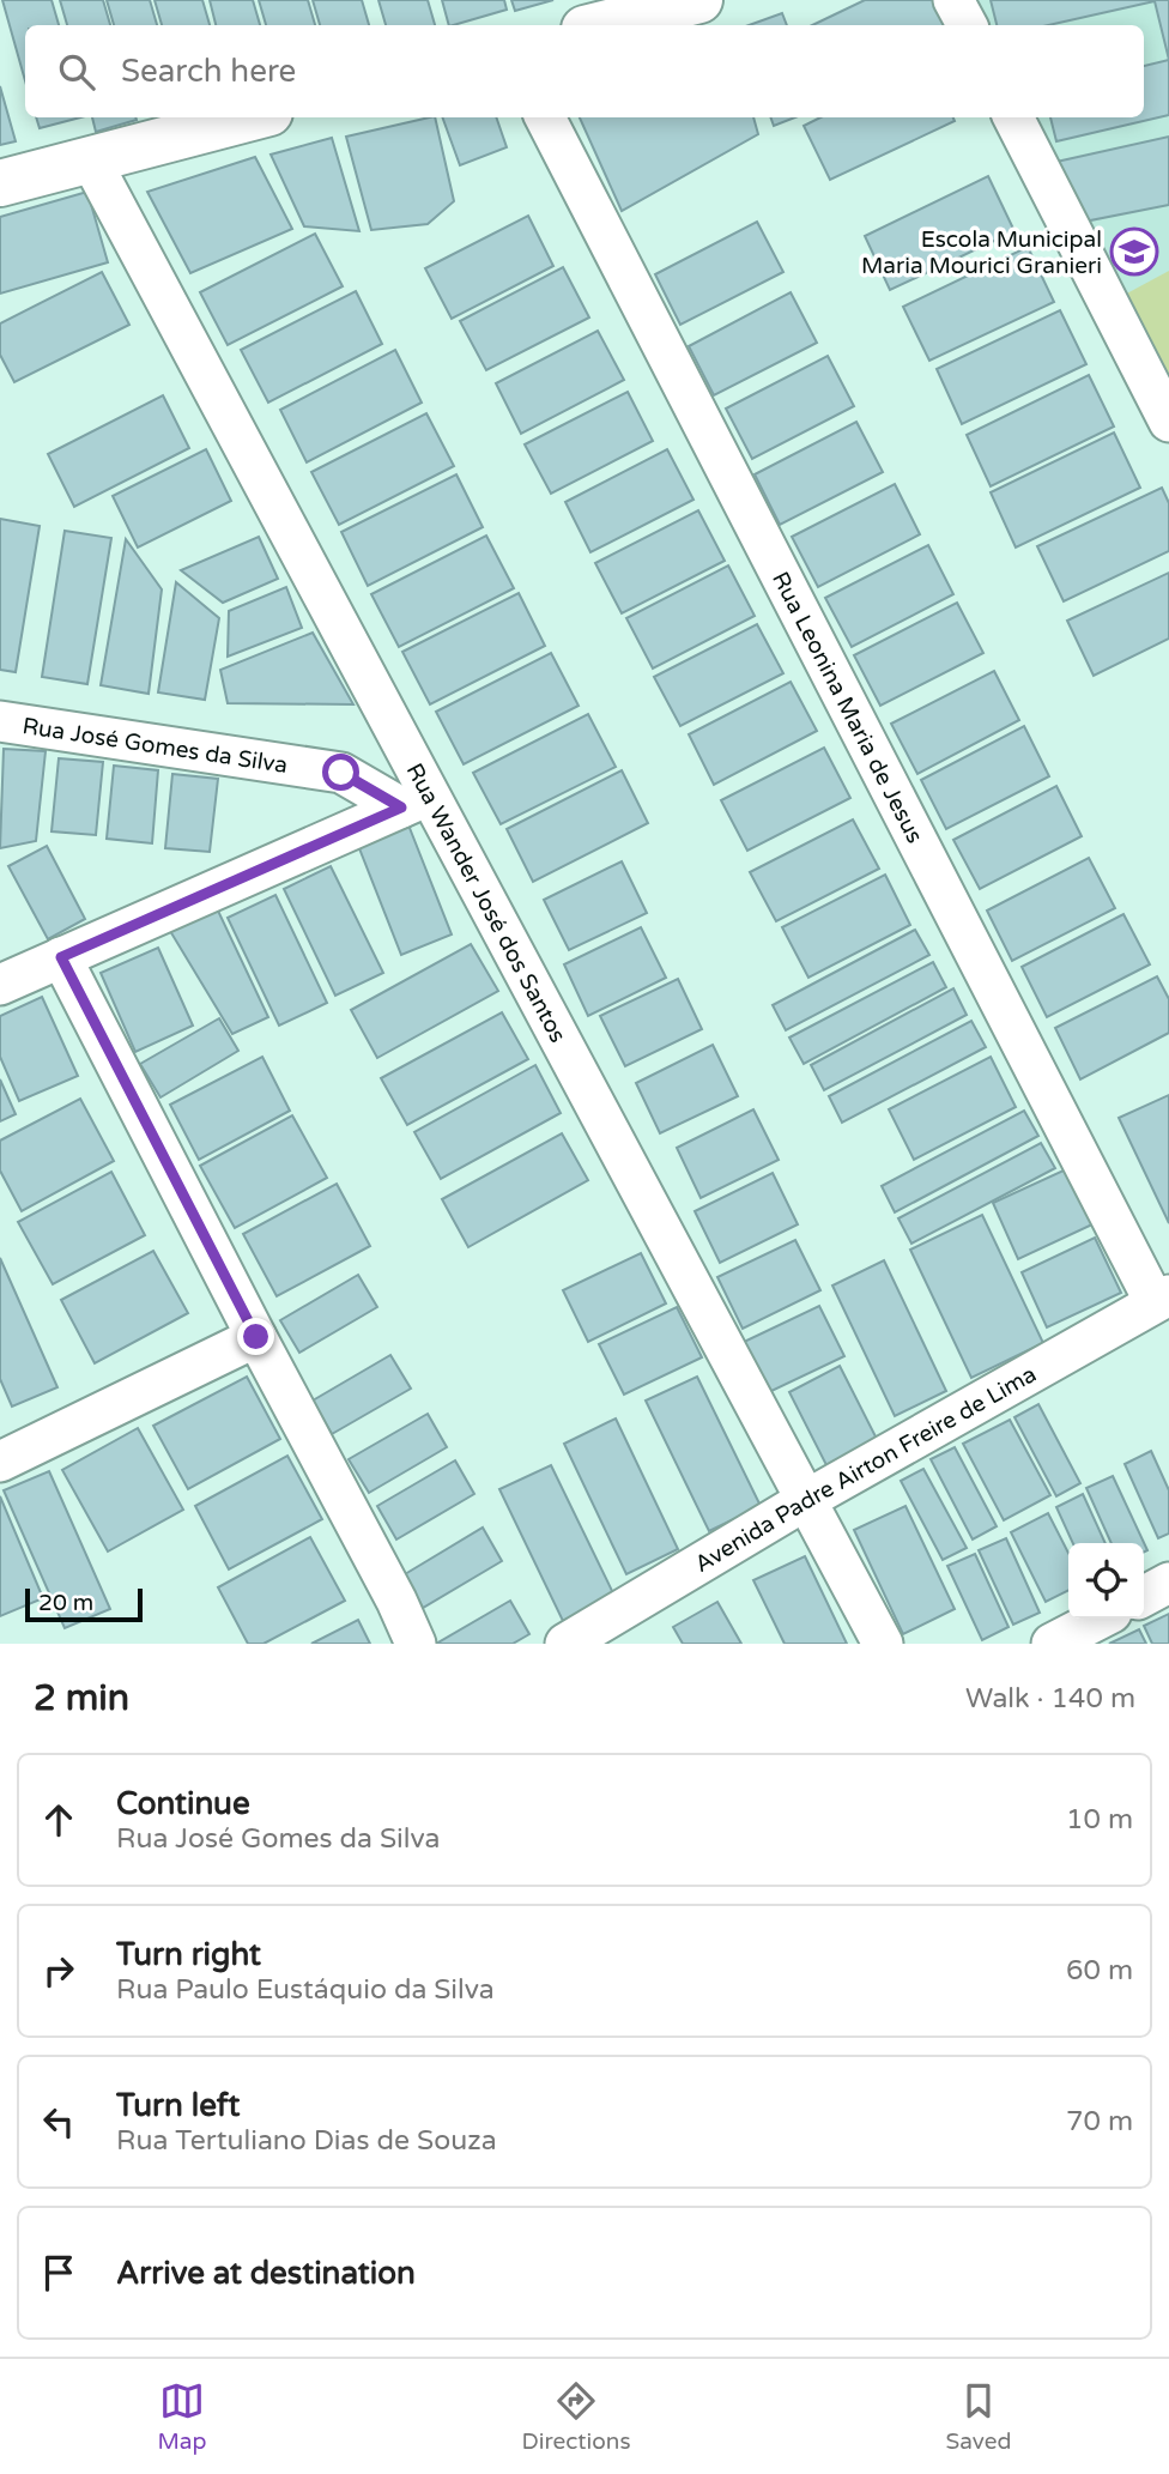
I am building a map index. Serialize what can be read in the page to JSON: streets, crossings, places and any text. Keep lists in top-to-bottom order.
{
  "streets": {
    "street": [
      "Rua Leonina Maria de Jesus",
      "Rua José Gomes da Silva",
      "Rua Wander José dos Santos",
      "Avenida Padre Airton Freire de Lima"
    ]
  },
  "crossings": [
    ["Rua Leonina Maria de Jesus", "Avenida Padre Airton Freire de Lima"],
    ["Rua José Gomes da Silva", "Rua Wander José dos Santos"],
    ["Rua Wander José dos Santos", "Avenida Padre Airton Freire de Lima"]
  ],
  "places": {
    "school or university": ["Escola Municipal Maria Mourici Granieri"]
  },
  "scale_bar": "20 m",
  "page": {
    "search": "Search here",
    "scale": "20 m",
    "heading": ["2 min", "Walk · 140 m"],
    "list": [
      ["Continue", "Rua José Gomes da Silva", "10 m"],
      ["Turn right", "Rua Paulo Eustáquio da Silva", "60 m"],
      ["Turn left", "Rua Tertuliano Dias de Souza", "70 m"],
      "Arrive at destination"
    ],
    "nav": ["Map", "Directions", "Saved"]
  }
}
